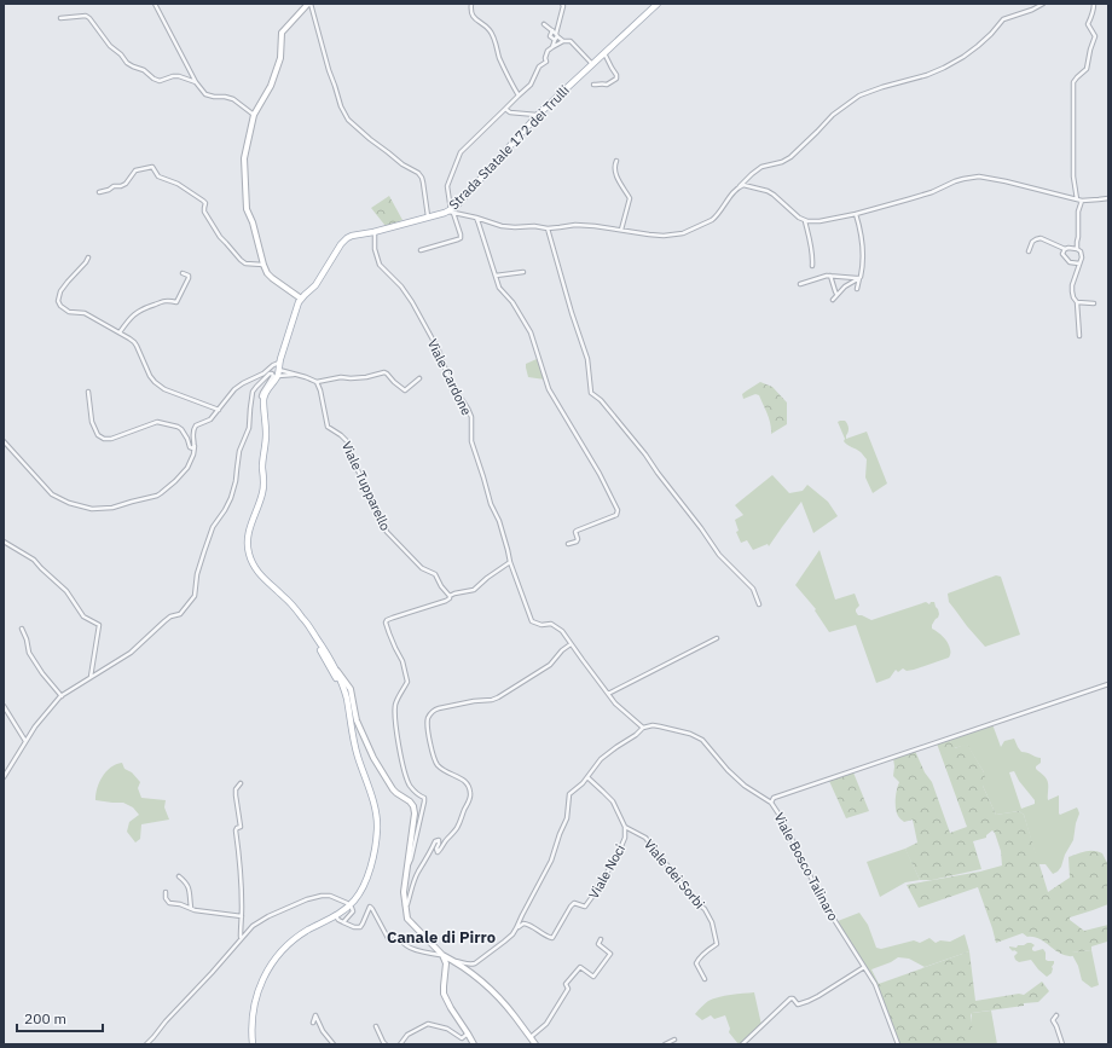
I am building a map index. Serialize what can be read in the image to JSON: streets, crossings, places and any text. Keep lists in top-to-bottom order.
{
  "streets": {
    "main road": ["Strada Statale 172 dei Trulli"],
    "street": [
      "Viale Cardone",
      "Viale Tupparello",
      "Viale Bosco Talinaro",
      "Viale Noci",
      "Viale dei Sorbi"
    ]
  },
  "crossings": [
    ["Strada Statale 172 dei Trulli", "Viale Cardone"],
    ["Viale Noci", "Viale dei Sorbi"]
  ],
  "districts": ["Canale di Pirro"],
  "scale_bar": "200 m"
}
